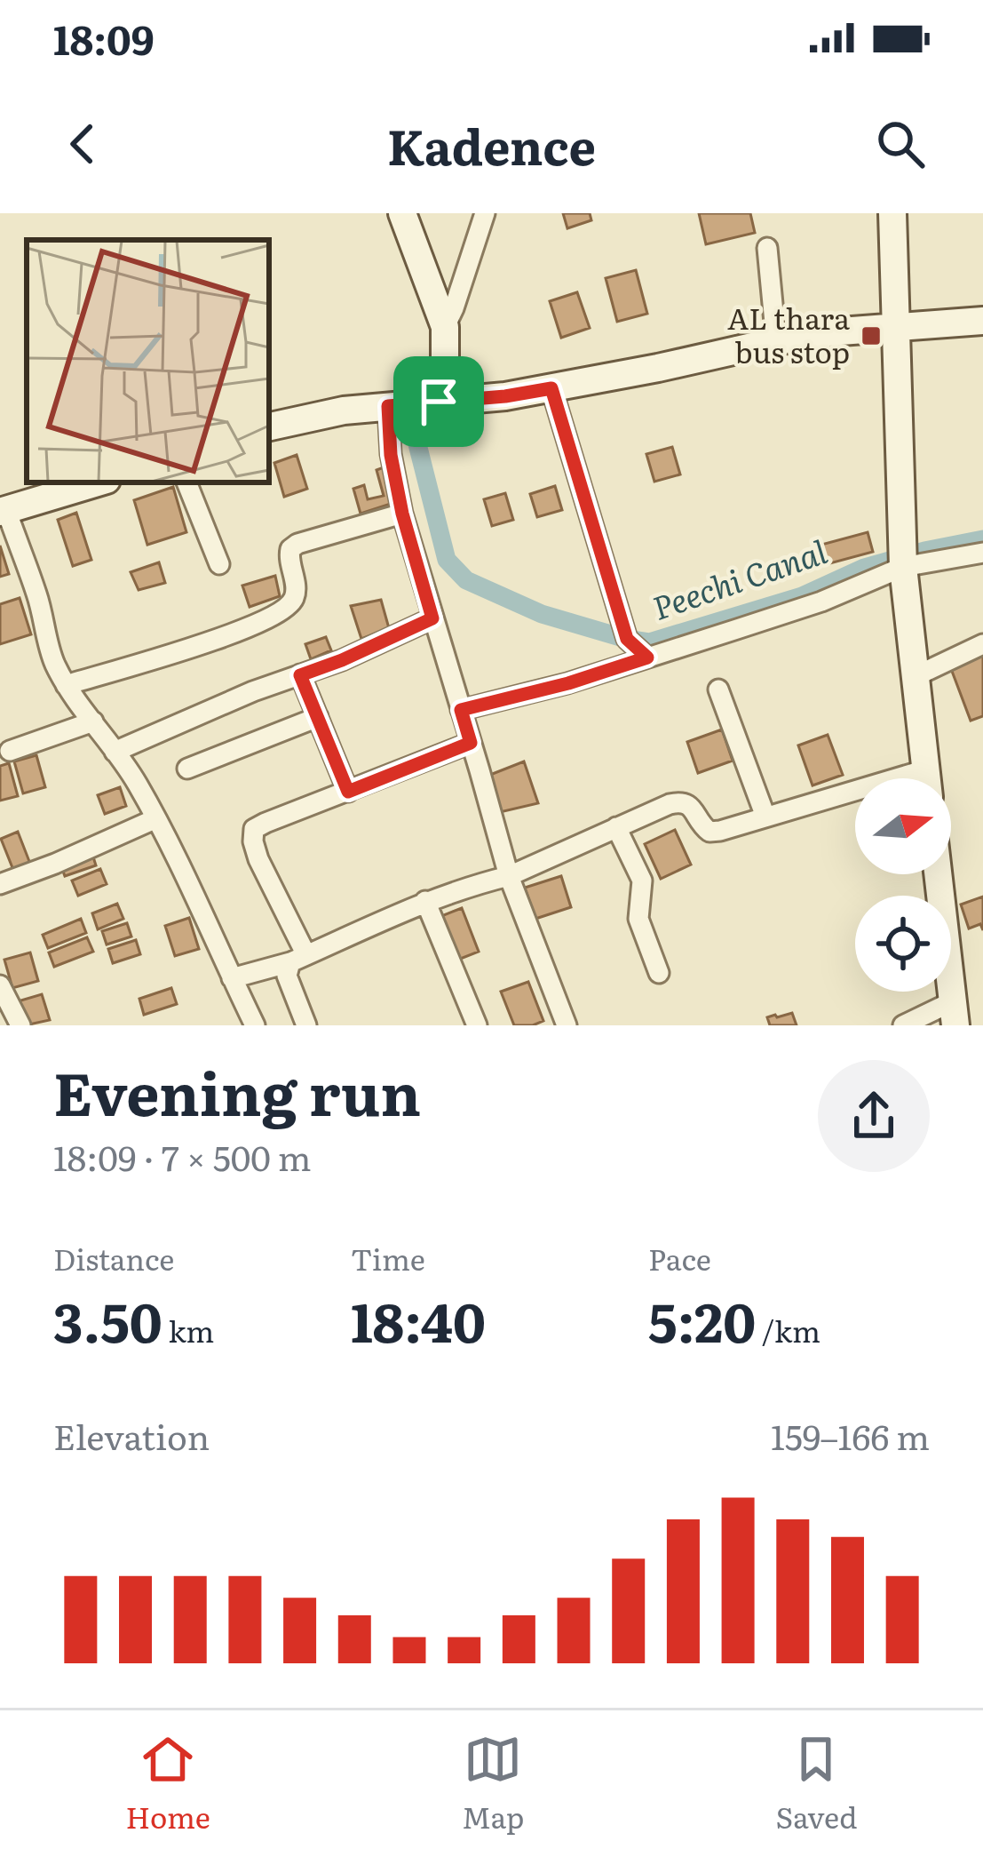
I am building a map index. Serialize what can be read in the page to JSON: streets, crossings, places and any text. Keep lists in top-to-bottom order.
{
  "water": ["Peechi Canal"],
  "places": {
    "transit": ["AL thara bus stop"]
  },
  "north": "right",
  "page": {
    "status": "18:09",
    "header": "Kadence",
    "heading": ["Evening run", "18:09 · 7 × 500 m"],
    "stats": [
      ["Distance", "3.50 km"],
      ["Time", "18:40"],
      ["Pace", "5:20 /km"]
    ],
    "chart": ["Elevation", "159–166 m"],
    "tabs": ["Home", "Map", "Saved"]
  }
}
